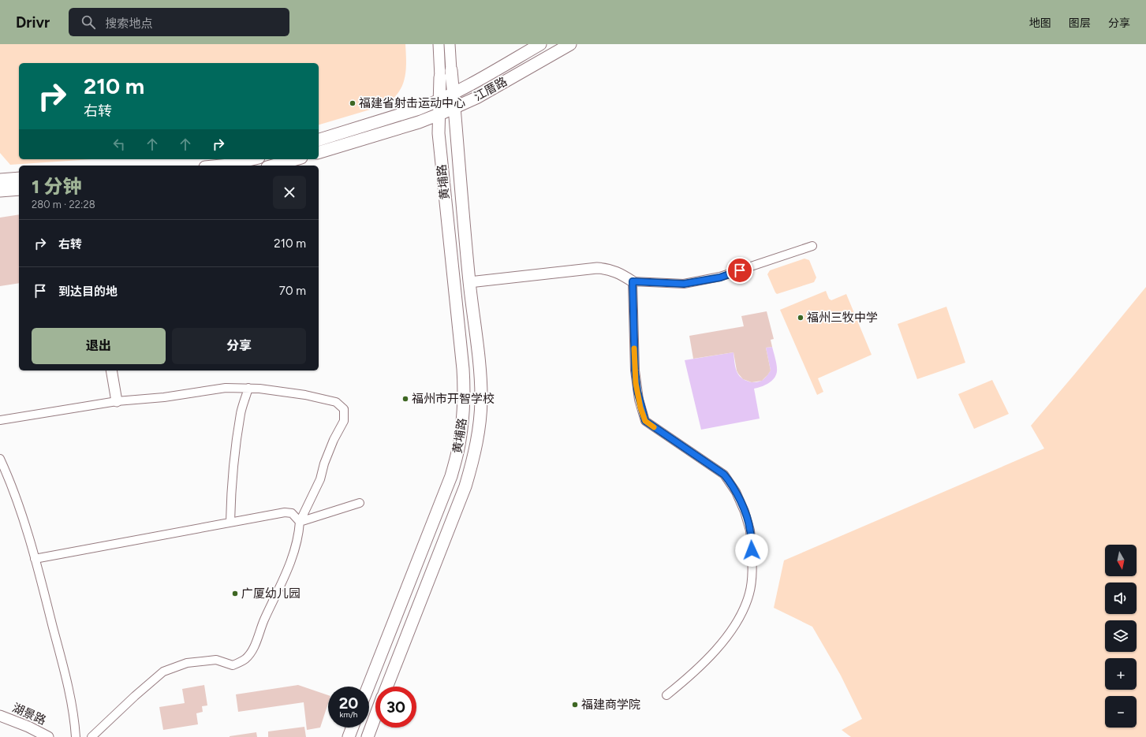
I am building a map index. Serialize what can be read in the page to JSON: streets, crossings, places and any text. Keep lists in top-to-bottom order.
{
  "streets": {
    "main road": ["江厝路", "黄埔路"],
    "street": ["湖景路"]
  },
  "crossings": [
    ["江厝路", "黄埔路"]
  ],
  "places": [
    "福建省射击运动中心",
    "福州三牧中学",
    "福州市开智学校",
    "广厦幼儿园",
    "福建商学院"
  ],
  "north": "bottom",
  "page": {
    "header": "Drivr",
    "search": "搜索地点",
    "nav": ["地图", "图层", "分享"],
    "turn": ["210 m", "右转"],
    "heading": ["1 分钟", "280 m · 22:28"],
    "list": [
      {
        "name": "右转",
        "value": "210 m"
      },
      {
        "name": "到达目的地",
        "value": "70 m"
      }
    ],
    "buttons": ["退出", "分享"],
    "map_buttons": ["+", "−"],
    "speed": "20 km/h",
    "limit": "30"
  }
}
